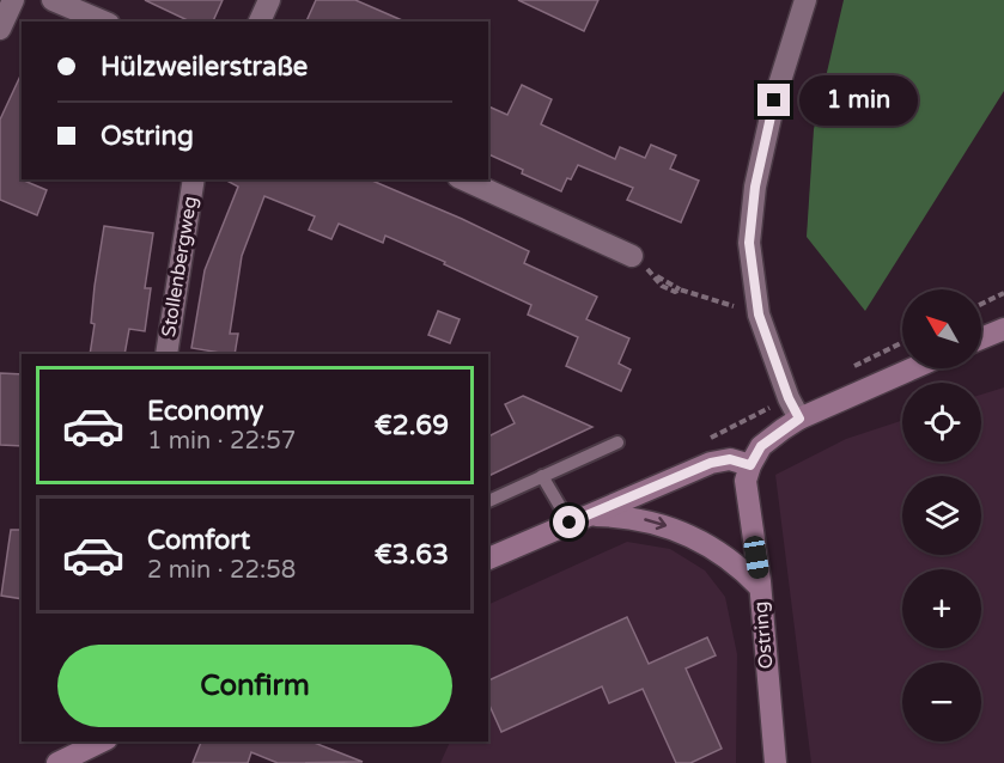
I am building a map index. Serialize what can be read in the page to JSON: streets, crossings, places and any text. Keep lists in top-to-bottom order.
{
  "streets": {
    "street": ["Stollenbergweg", "Ostring"]
  },
  "north": "top left",
  "page": {
    "banner": ["Hülzweilerstraße", "Ostring"],
    "bubble": "1 min",
    "map_buttons": ["+", "−"],
    "list": [
      {
        "name": "Economy",
        "note": "1 min · 22:57",
        "value": "€2.69"
      },
      {
        "name": "Comfort",
        "note": "2 min · 22:58",
        "value": "€3.63"
      }
    ],
    "buttons": "Confirm"
  }
}
